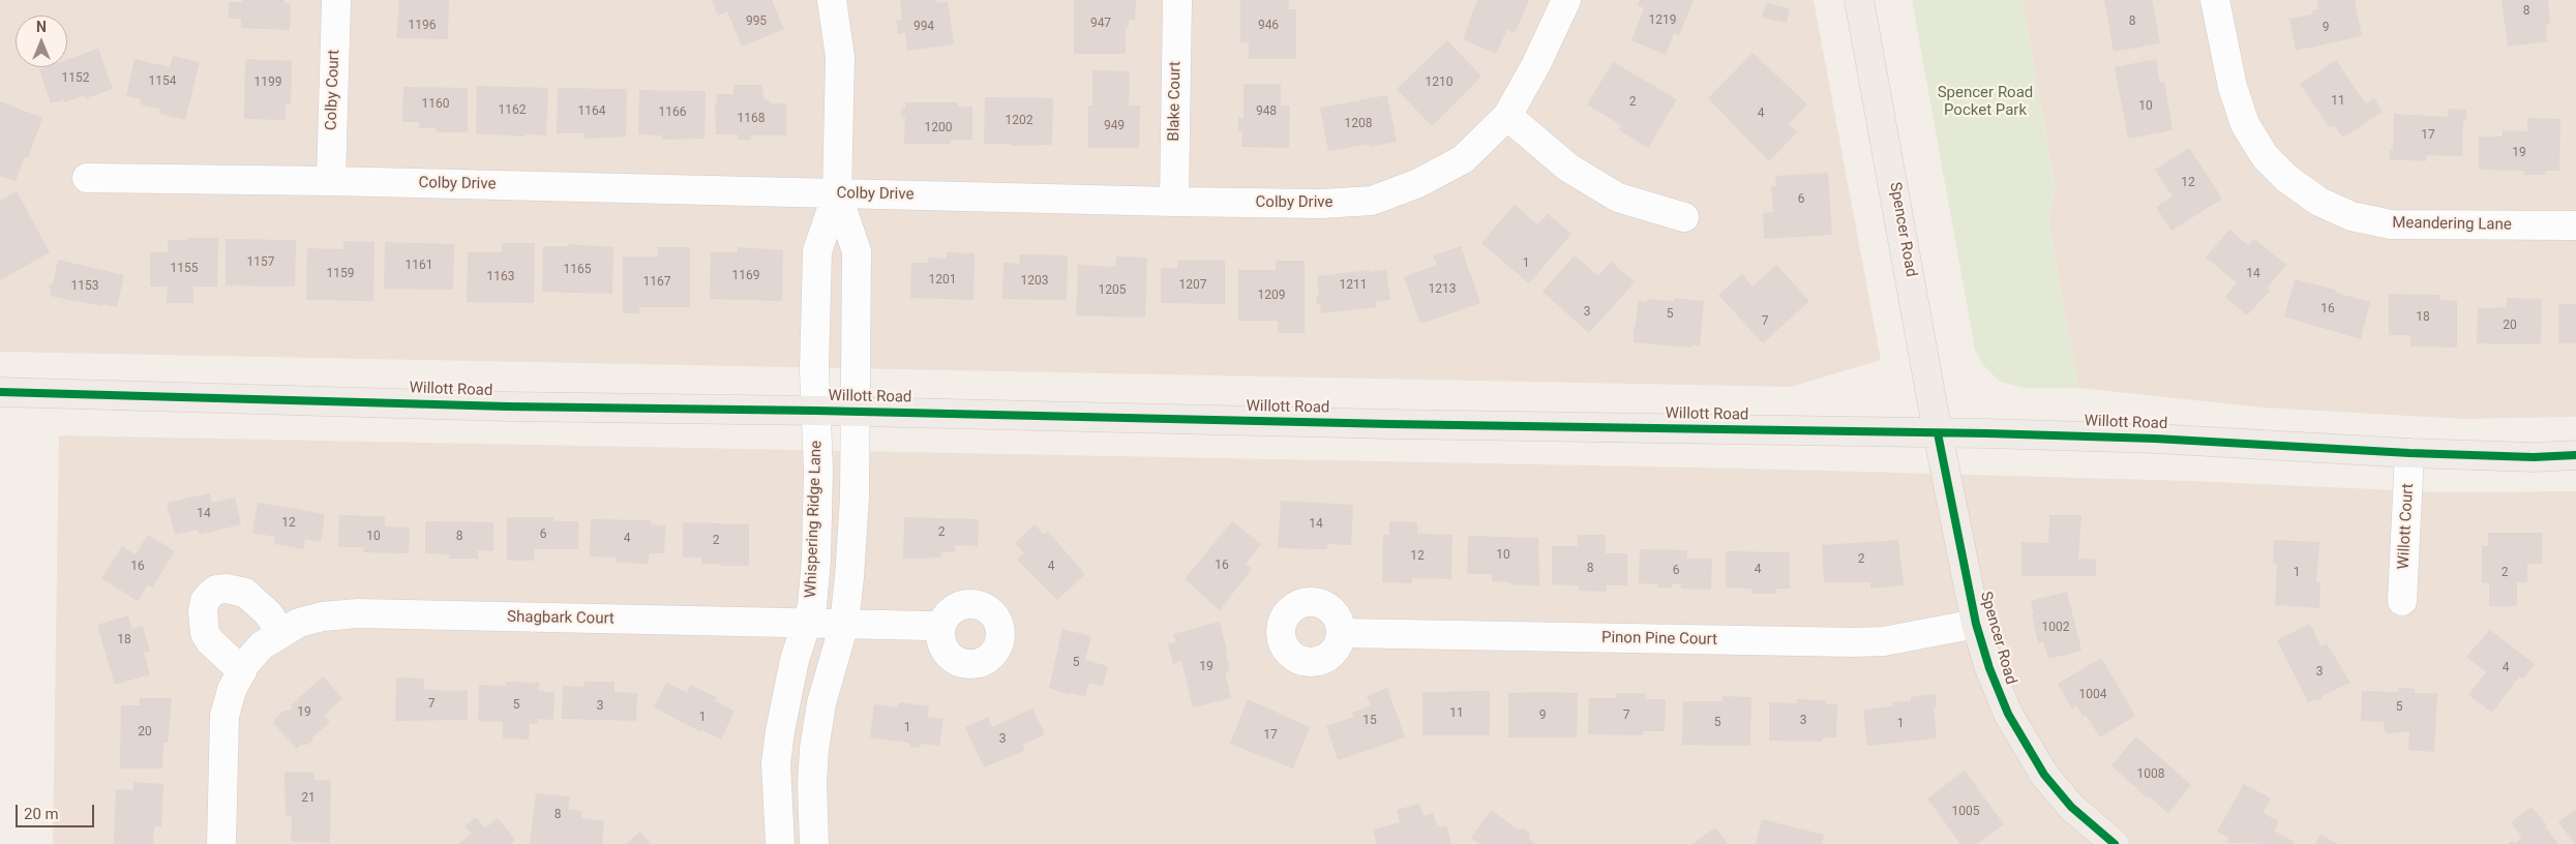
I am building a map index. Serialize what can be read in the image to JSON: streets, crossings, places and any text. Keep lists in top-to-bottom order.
{
  "streets": {
    "main road": ["Spencer Road", "Willott Road"],
    "street": [
      "Colby Court",
      "Blake Court",
      "Colby Drive",
      "Meandering Lane",
      "Whispering Ridge Lane",
      "Willott Court",
      "Shagbark Court",
      "Pinon Pine Court"
    ]
  },
  "crossings": [
    ["Colby Court", "Colby Drive"],
    ["Blake Court", "Colby Drive"],
    ["Colby Drive", "Whispering Ridge Lane"],
    ["Spencer Road", "Willott Road"],
    ["Spencer Road", "Pinon Pine Court"],
    ["Willott Road", "Whispering Ridge Lane"],
    ["Willott Road", "Willott Court"],
    ["Whispering Ridge Lane", "Shagbark Court"]
  ],
  "parks": ["Spencer Road Pocket Park"],
  "house_numbers": [
    "8",
    "1219",
    "995",
    "8",
    "947",
    "1196",
    "946",
    "994",
    "9",
    "1152",
    "1154",
    "1199",
    "1210",
    "11",
    "2",
    "1160",
    "10",
    "1162",
    "1164",
    "948",
    "1166",
    "4",
    "1168",
    "1202",
    "1208",
    "949",
    "1200",
    "17",
    "19",
    "12",
    "6",
    "1157",
    "1",
    "1161",
    "1155",
    "1165",
    "1159",
    "14",
    "1169",
    "1163",
    "1201",
    "1203",
    "1167",
    "1207",
    "1211",
    "1153",
    "1213",
    "1205",
    "1209",
    "16",
    "3",
    "5",
    "18",
    "7",
    "20",
    "14",
    "12",
    "14",
    "2",
    "6",
    "10",
    "8",
    "4",
    "2",
    "10",
    "12",
    "2",
    "16",
    "16",
    "4",
    "8",
    "4",
    "6",
    "1",
    "2",
    "1002",
    "18",
    "5",
    "19",
    "4",
    "3",
    "1004",
    "7",
    "5",
    "3",
    "5",
    "19",
    "11",
    "9",
    "7",
    "1",
    "15",
    "3",
    "5",
    "1",
    "1",
    "20",
    "17",
    "3",
    "1008",
    "21",
    "1005",
    "8"
  ],
  "scale_bar": "20 m",
  "north": "top"
}
